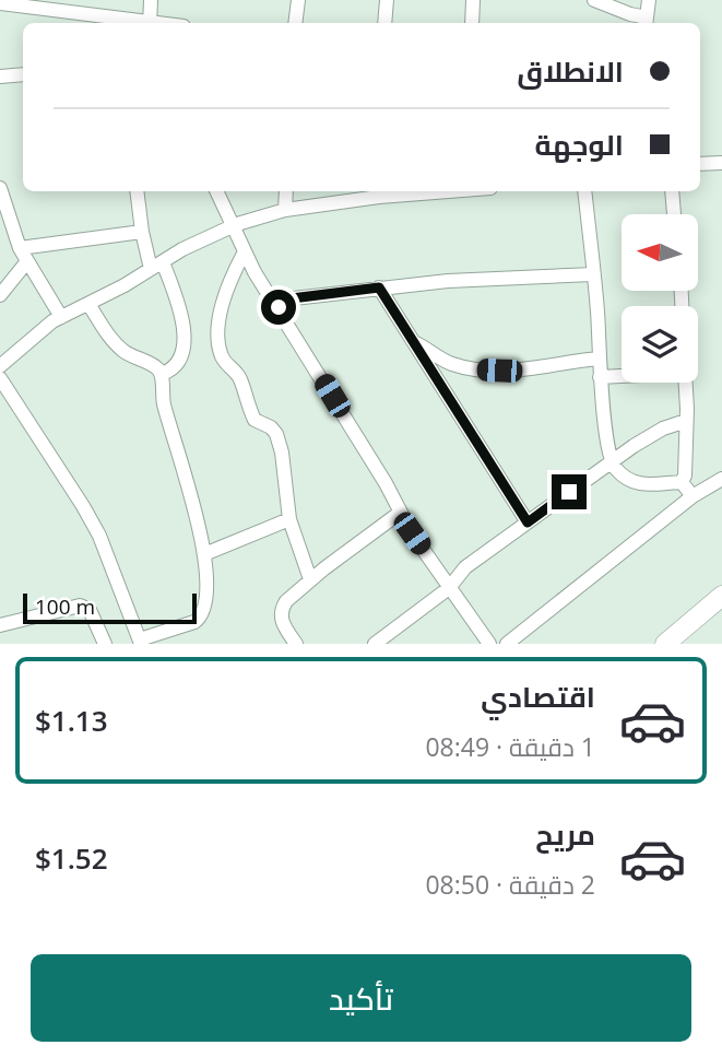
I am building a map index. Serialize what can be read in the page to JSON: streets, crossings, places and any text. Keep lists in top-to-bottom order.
{
  "scale_bar": "100 m",
  "north": "left",
  "page": {
    "banner": ["الانطلاق", "الوجهة"],
    "scale": "100 m",
    "list": [
      {
        "name": "اقتصادي",
        "note": "1 دقيقة · 08:49",
        "value": "$1.13"
      },
      {
        "name": "مريح",
        "note": "2 دقيقة · 08:50",
        "value": "$1.52"
      }
    ],
    "buttons": "تأكيد"
  }
}
